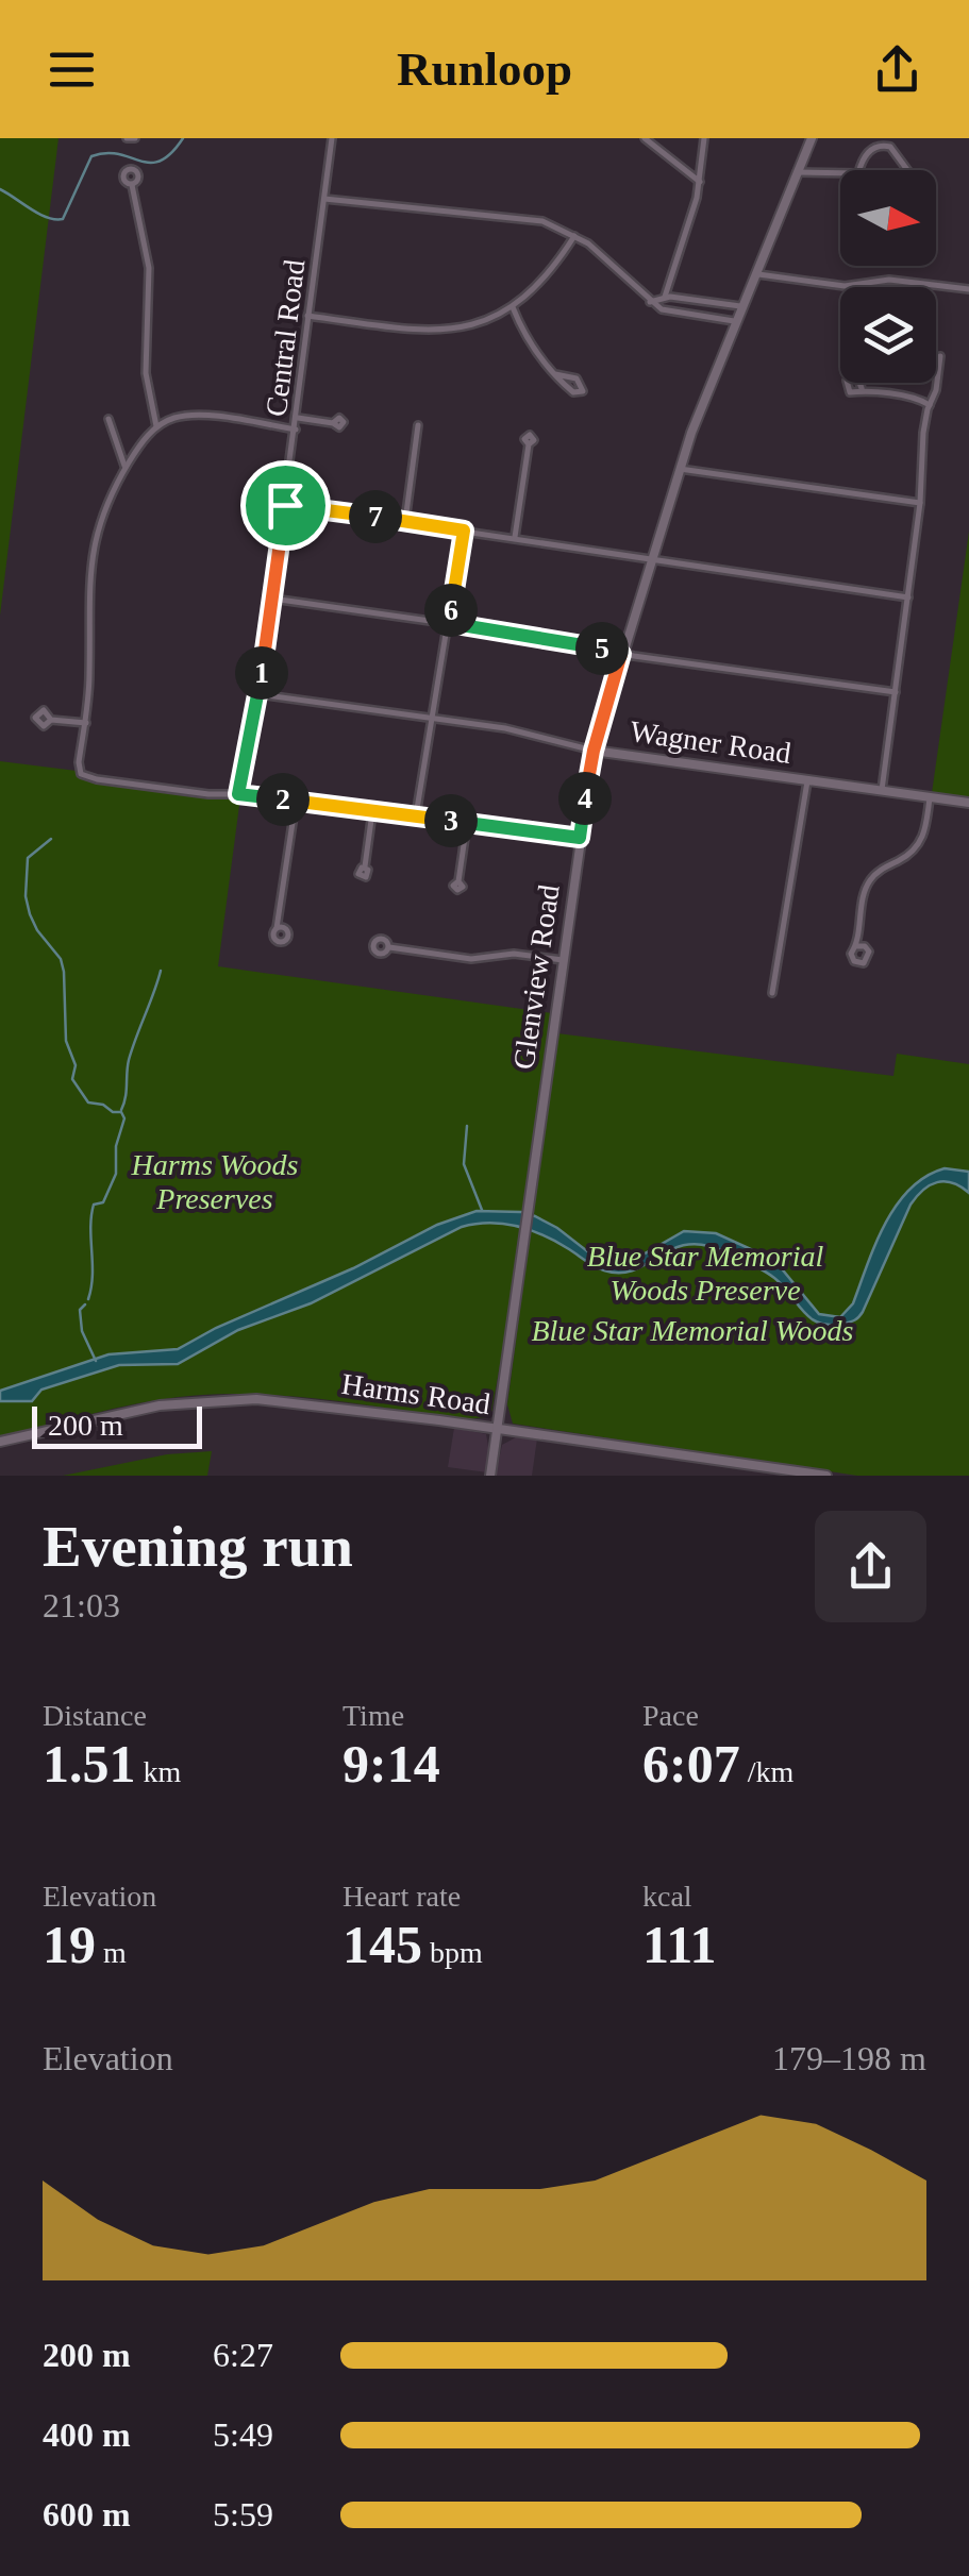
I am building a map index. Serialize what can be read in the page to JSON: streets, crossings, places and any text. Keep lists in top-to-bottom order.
{
  "streets": {
    "main road": ["Wagner Road", "Glenview Road", "Harms Road"],
    "street": ["Central Road"]
  },
  "crossings": [
    ["Central Road", "Wagner Road"],
    ["Wagner Road", "Glenview Road"],
    ["Glenview Road", "Harms Road"]
  ],
  "parks": ["Harms Woods Preserves", "Blue Star Memorial Woods Preserve", "Blue Star Memorial Woods"],
  "scale_bar": "200 m",
  "north": "right",
  "page": {
    "header": "Runloop",
    "pins": [
      "7",
      "6",
      "5",
      "1",
      "4",
      "2",
      "3"
    ],
    "scale": "200 m",
    "heading": ["Evening run", "21:03"],
    "stats": [
      ["Distance", "1.51 km"],
      ["Time", "9:14"],
      ["Pace", "6:07 /km"],
      ["Elevation", "19 m"],
      ["Heart rate", "145 bpm"],
      ["kcal", "111"]
    ],
    "chart": ["Elevation", "179–198 m"],
    "list": [
      {
        "name": "200 m",
        "note": "6:27"
      },
      {
        "name": "400 m",
        "note": "5:49"
      },
      {
        "name": "600 m",
        "note": "5:59"
      }
    ]
  }
}
